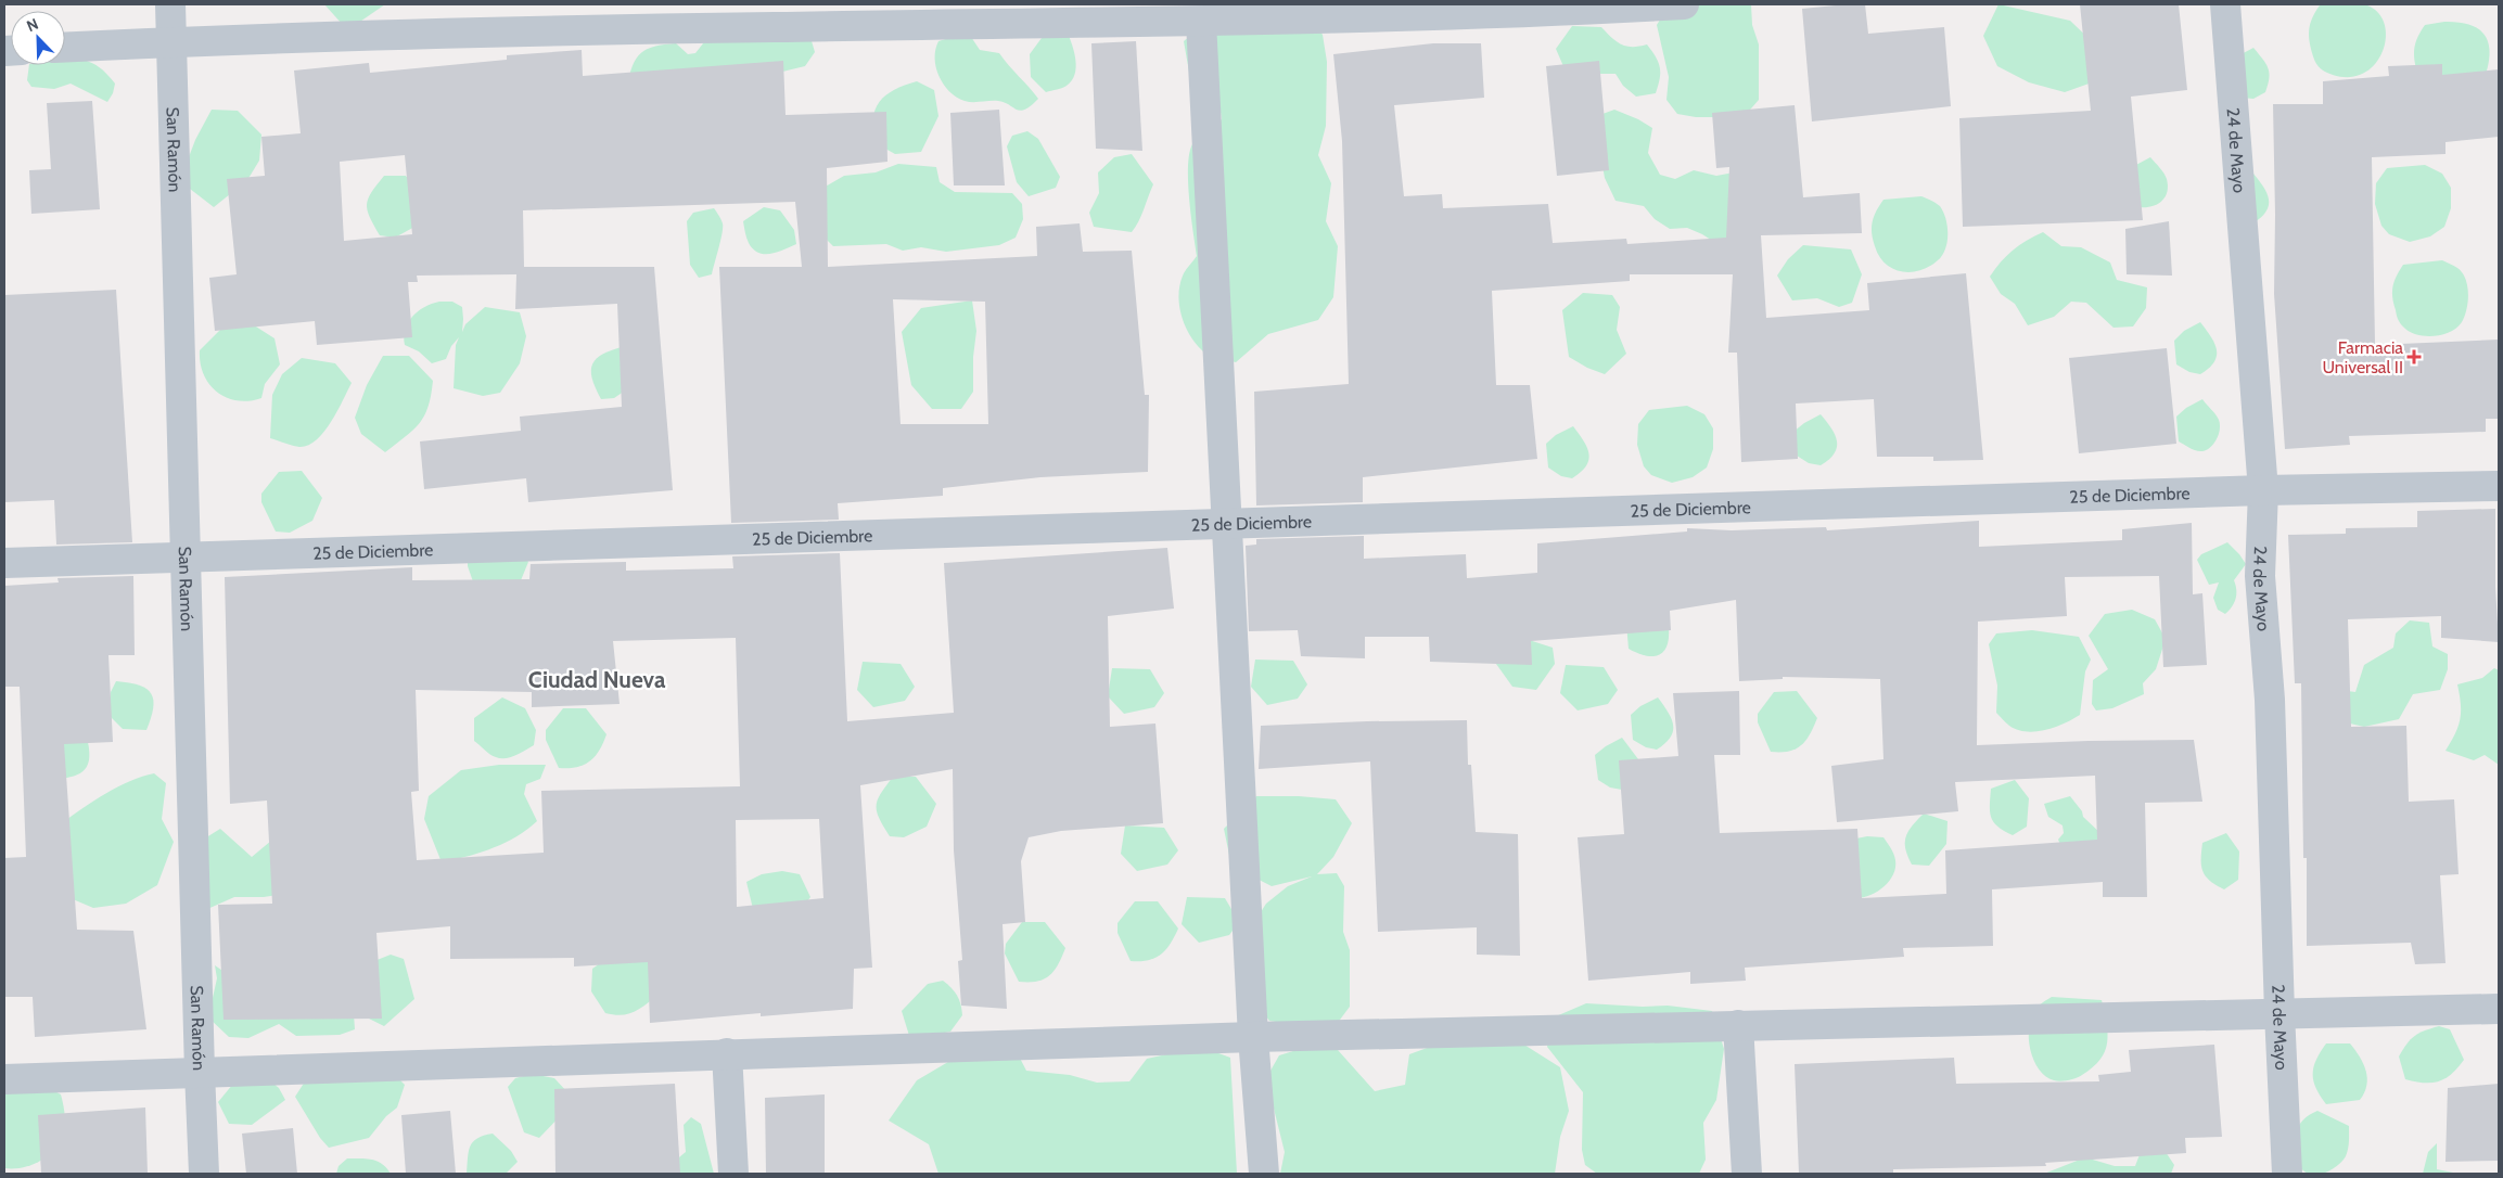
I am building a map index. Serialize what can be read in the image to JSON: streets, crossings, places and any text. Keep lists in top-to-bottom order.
{
  "streets": {
    "street": ["San Ramón", "24 de Mayo", "25 de Diciembre"]
  },
  "crossings": [
    ["San Ramón", "25 de Diciembre"],
    ["24 de Mayo", "25 de Diciembre"]
  ],
  "districts": ["Ciudad Nueva"],
  "places": {
    "health": ["Farmacia Universal II"]
  },
  "north": "top left"
}
